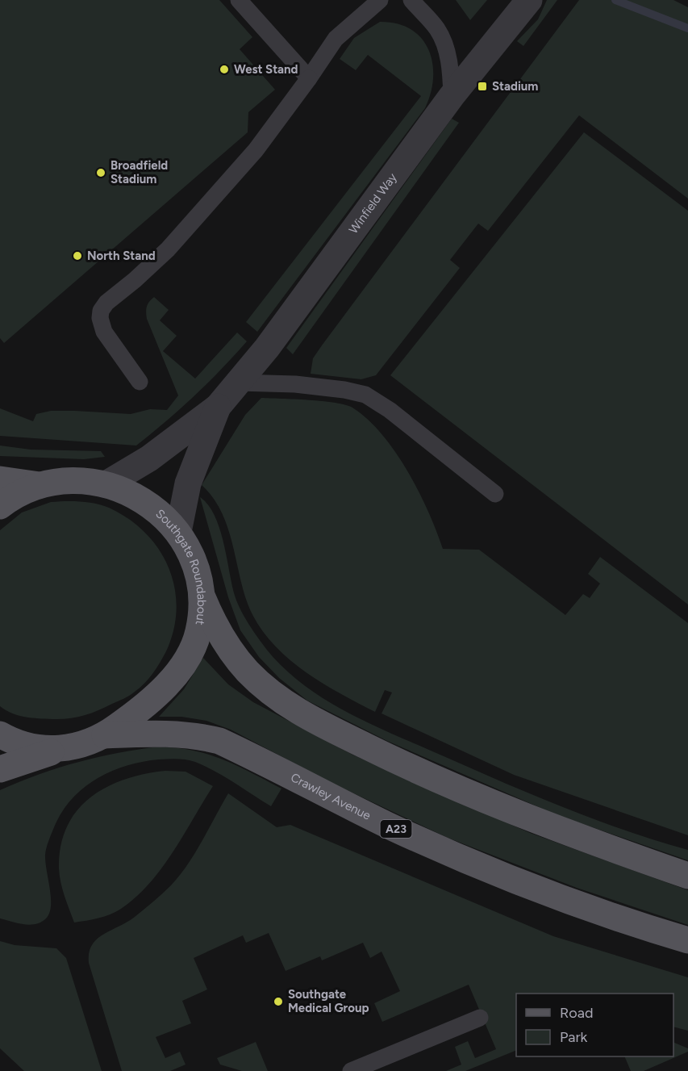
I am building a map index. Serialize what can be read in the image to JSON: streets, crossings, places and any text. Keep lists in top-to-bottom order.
{
  "streets": {
    "main road": ["Southgate Roundabout", "Crawley Avenue", "A23"],
    "street": ["Winfield Way"]
  },
  "crossings": [
    ["Winfield Way", "Southgate Roundabout"],
    ["Southgate Roundabout", "Crawley Avenue"]
  ],
  "places": {
    "other": [
      "West Stand",
      "Broadfield Stadium",
      "North Stand",
      "Southgate Medical Group"
    ],
    "transit": ["Stadium"]
  },
  "legend": ["Road", "Park"]
}
